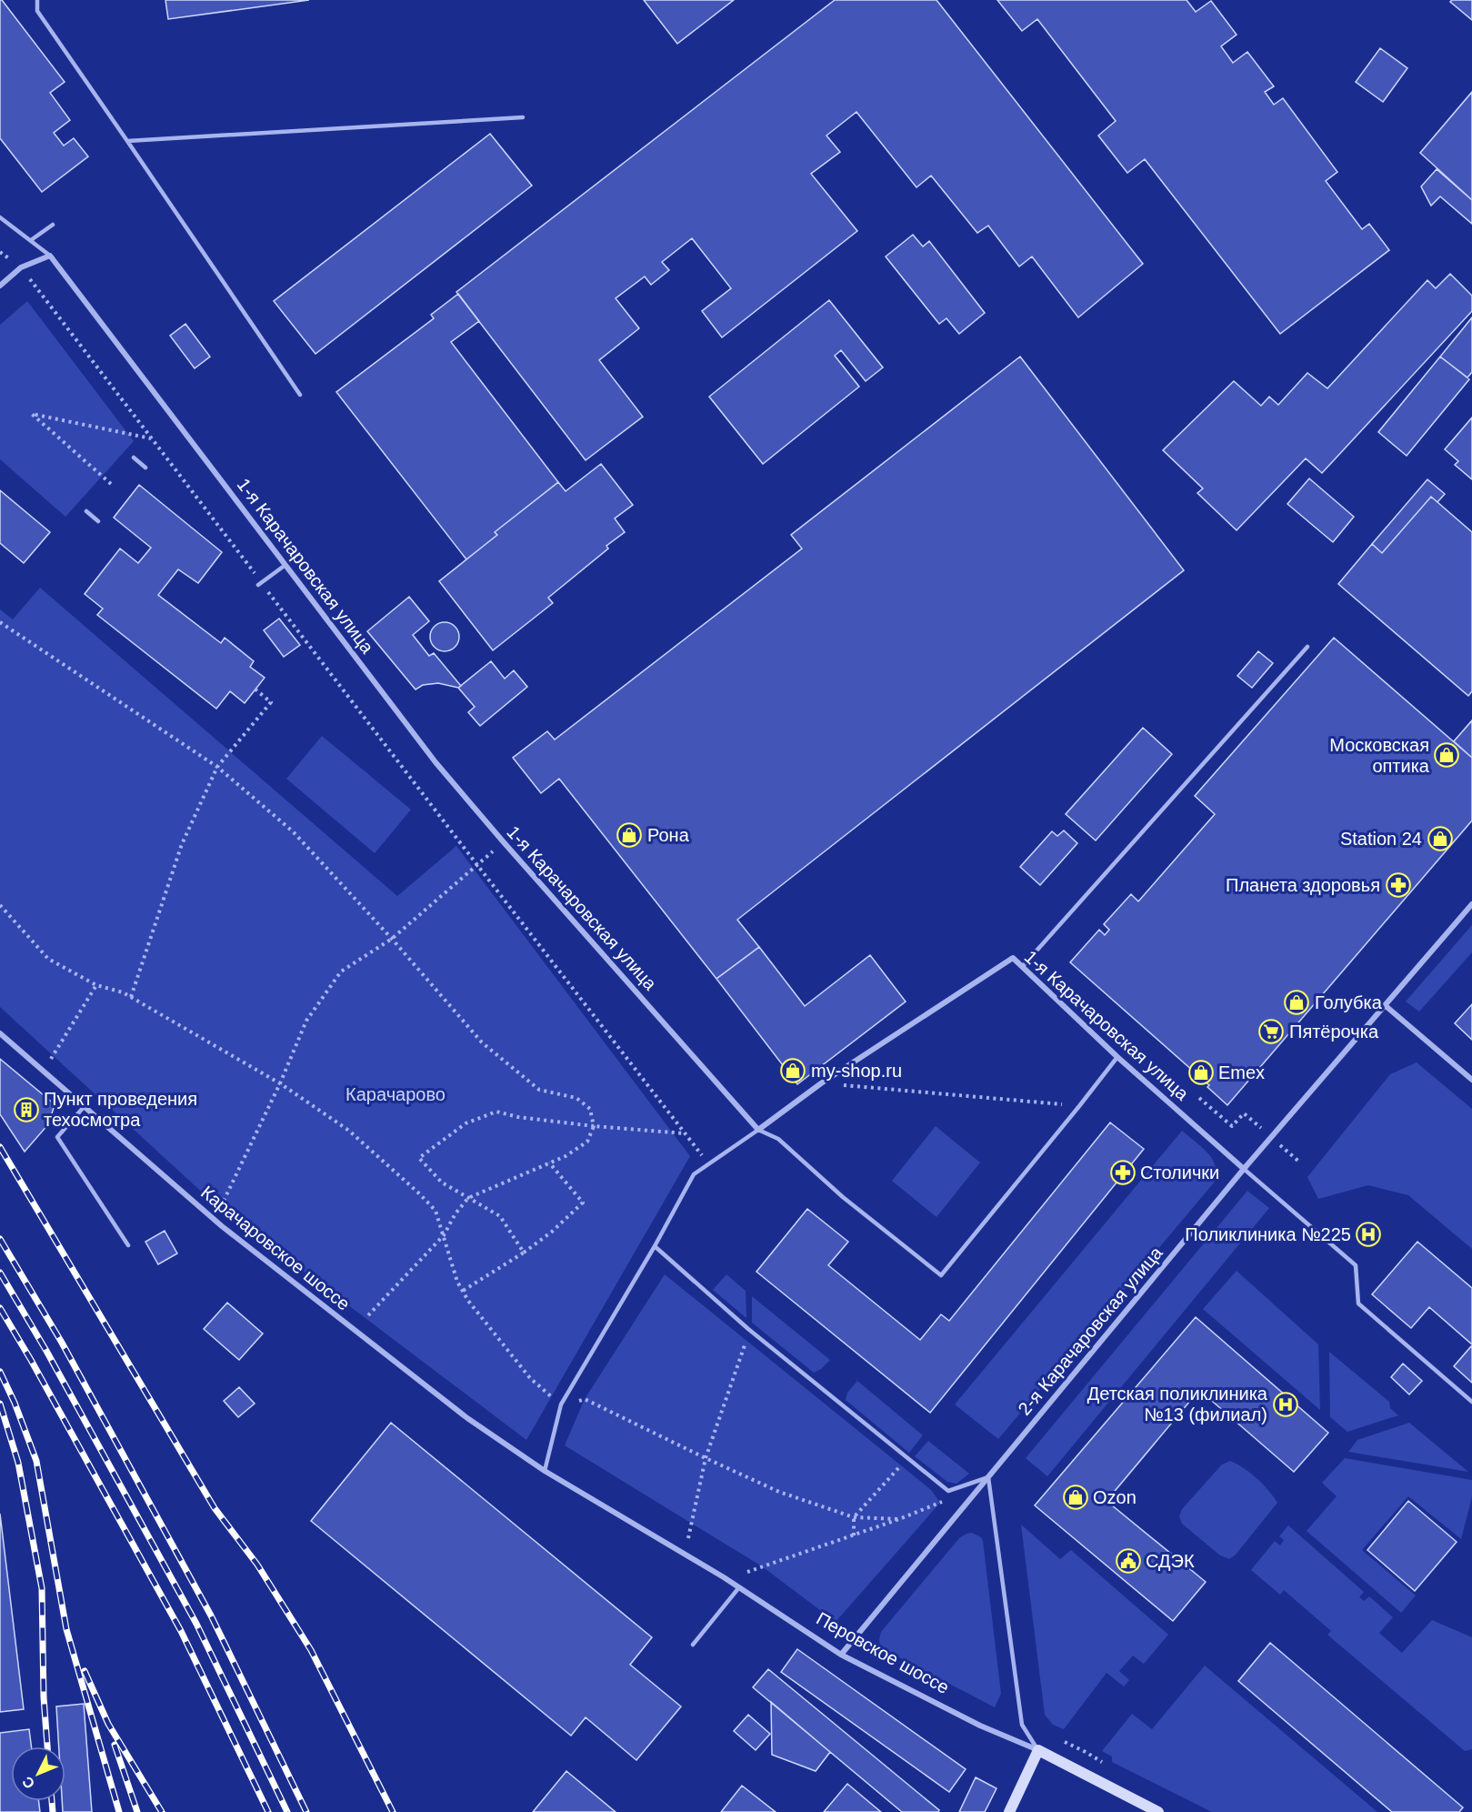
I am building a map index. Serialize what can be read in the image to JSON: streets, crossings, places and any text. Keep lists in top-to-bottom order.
{
  "streets": {
    "street": [
      "1-я Карачаровская улица",
      "Карачаровское шоссе",
      "2-я Карачаровская улица",
      "Перовское шоссе"
    ]
  },
  "crossings": [
    ["1-я Карачаровская улица", "2-я Карачаровская улица"],
    ["Карачаровское шоссе", "Перовское шоссе"],
    ["2-я Карачаровская улица", "Перовское шоссе"]
  ],
  "parks": ["Карачарово"],
  "places": {
    "shop": [
      "Московская оптика",
      "Рона",
      "Station 24",
      "Голубка",
      "my-shop.ru",
      "Emex",
      "Ozon"
    ],
    "pharmacy": ["Планета здоровья", "Столички"],
    "supermarket": ["Пятёрочка"],
    "building": ["Пункт проведения техосмотра"],
    "hospital": ["Поликлиника №225", "Детская поликлиника №13 (филиал)"],
    "public building": ["СДЭК"]
  },
  "north": "bottom left"
}
